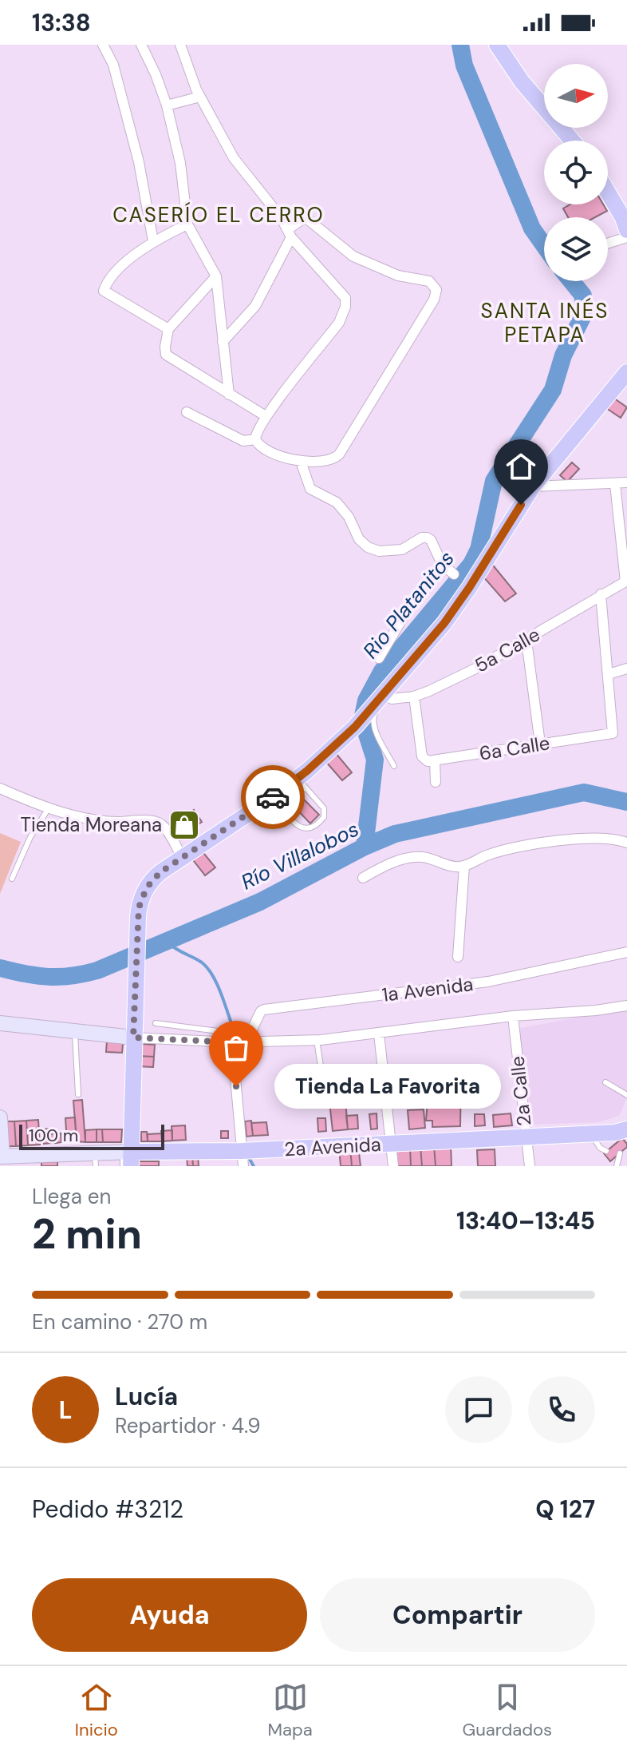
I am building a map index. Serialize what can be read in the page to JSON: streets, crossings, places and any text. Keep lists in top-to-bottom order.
{
  "streets": {
    "main road": ["2a Avenida"],
    "street": [
      "5a Calle",
      "6a Calle",
      "1a Avenida",
      "2a Calle"
    ]
  },
  "crossings": [
    ["2a Calle", "2a Avenida"]
  ],
  "districts": ["CASERÍO EL CERRO", "SANTA INÉS PETAPA"],
  "water": ["Rio Platanitos", "Río Villalobos"],
  "places": {
    "shop": ["Tienda Moreana"],
    "other": ["Tienda La Favorita"]
  },
  "scale_bar": "100 m",
  "north": "right",
  "page": {
    "status": "13:38",
    "bubble": "Tienda La Favorita",
    "scale": "100 m",
    "heading": ["2 min", "Llega en", "13:40–13:45"],
    "panel": [
      "Lucía",
      "Repartidor · 4.9",
      "Pedido #3212",
      "Q 127"
    ],
    "bar": "En camino · 270 m",
    "round": "L",
    "buttons": ["Ayuda", "Compartir"],
    "tabs": ["Inicio", "Mapa", "Guardados"]
  }
}
